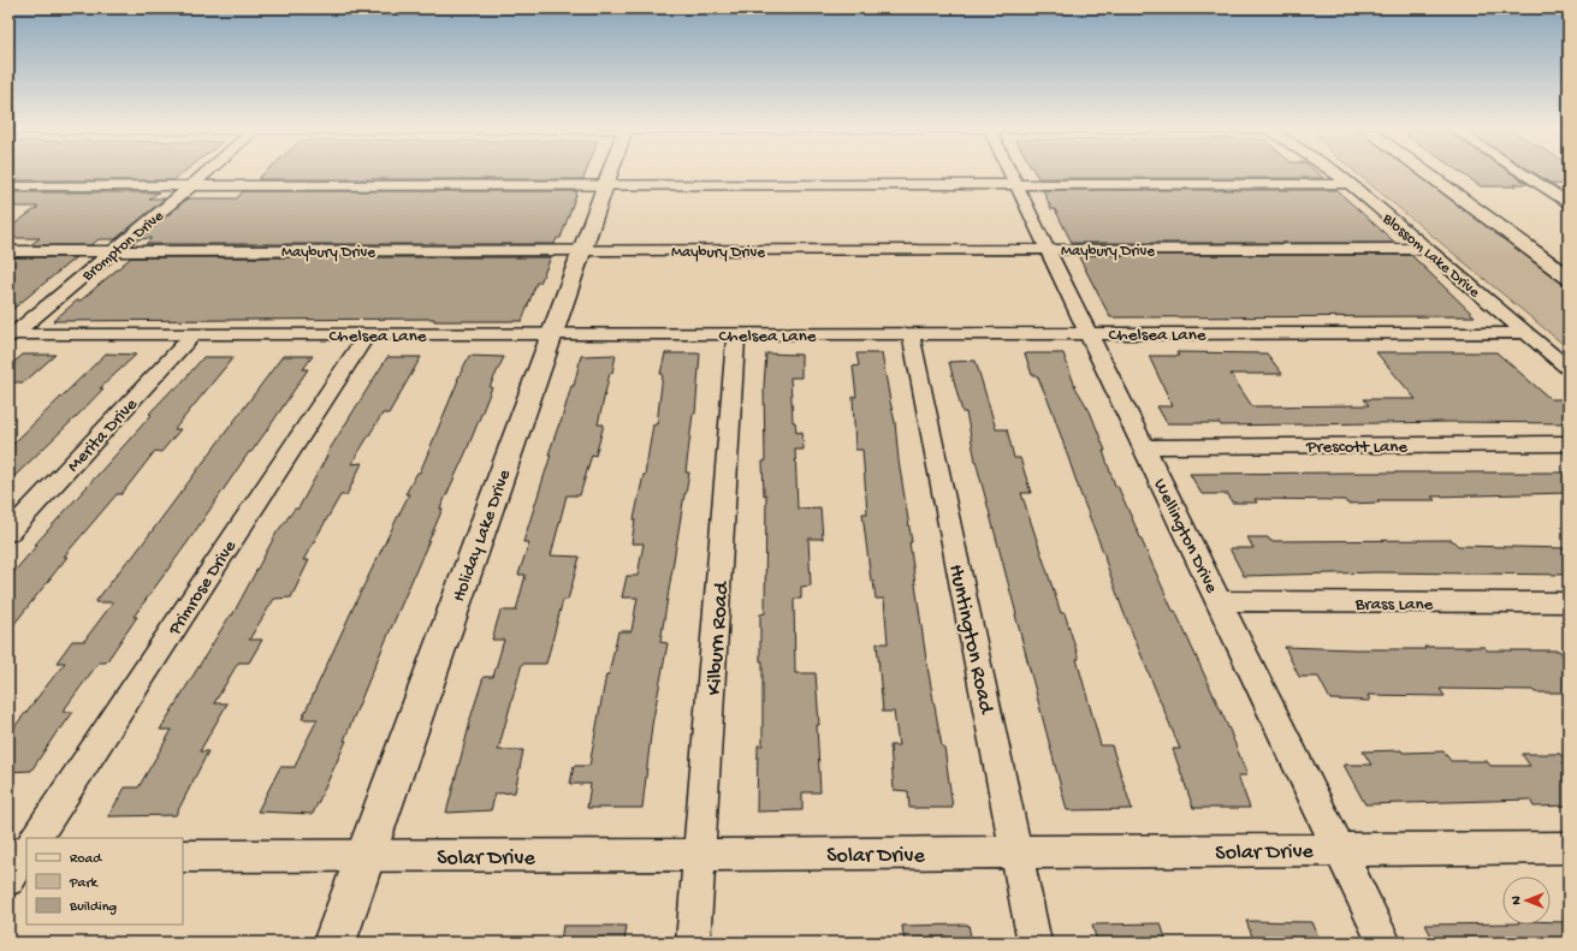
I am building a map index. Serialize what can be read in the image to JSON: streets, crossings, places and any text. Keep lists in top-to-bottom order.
{
  "streets": {
    "street": [
      "Brompton Drive",
      "Maybury Drive",
      "Blossom Lake Drive",
      "Chelsea Lane",
      "Merita Drive",
      "Prescott Lane",
      "Holiday Lake Drive",
      "Wellington Drive",
      "Primrose Drive",
      "Brass Lane",
      "Kilburn Road",
      "Huntington Road",
      "Solar Drive"
    ]
  },
  "crossings": [
    ["Brompton Drive", "Maybury Drive"],
    ["Brompton Drive", "Chelsea Lane"],
    ["Maybury Drive", "Blossom Lake Drive"],
    ["Maybury Drive", "Holiday Lake Drive"],
    ["Maybury Drive", "Wellington Drive"],
    ["Blossom Lake Drive", "Chelsea Lane"],
    ["Chelsea Lane", "Merita Drive"],
    ["Chelsea Lane", "Holiday Lake Drive"],
    ["Chelsea Lane", "Wellington Drive"],
    ["Chelsea Lane", "Primrose Drive"],
    ["Chelsea Lane", "Kilburn Road"],
    ["Chelsea Lane", "Huntington Road"],
    ["Prescott Lane", "Wellington Drive"],
    ["Holiday Lake Drive", "Solar Drive"],
    ["Wellington Drive", "Brass Lane"],
    ["Wellington Drive", "Solar Drive"],
    ["Kilburn Road", "Solar Drive"],
    ["Huntington Road", "Solar Drive"]
  ],
  "legend": ["Road", "Park", "Building"],
  "north": "left"
}
